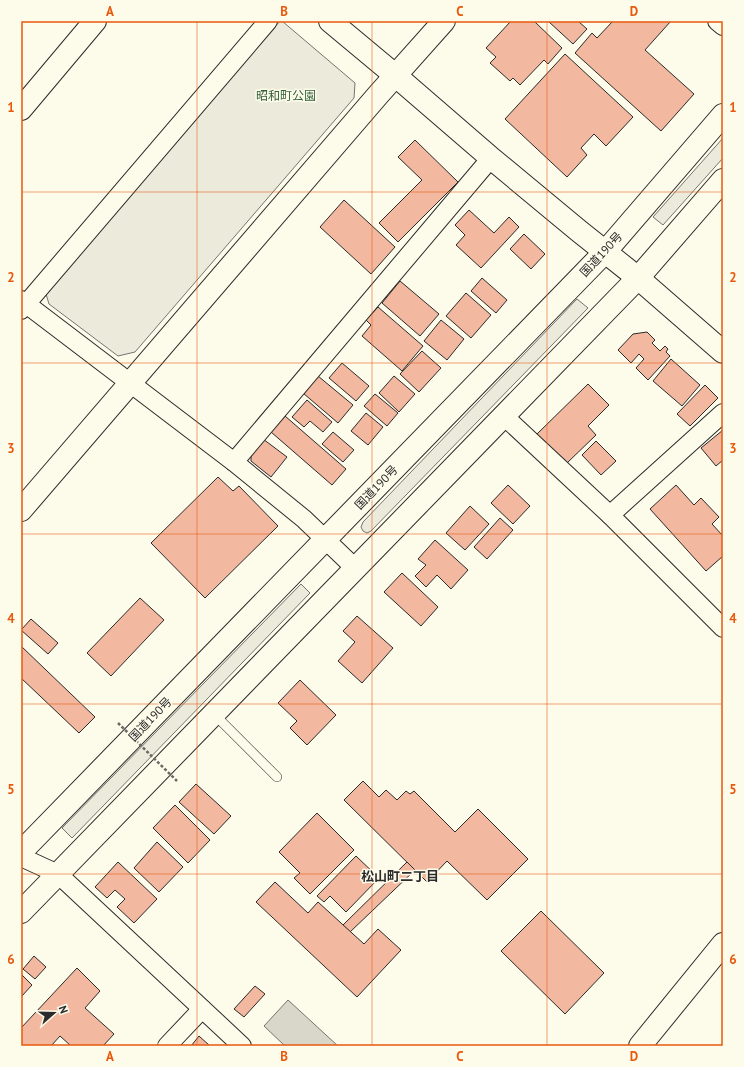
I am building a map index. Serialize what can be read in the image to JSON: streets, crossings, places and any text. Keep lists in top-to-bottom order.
{
  "streets": {
    "main road": ["国道190号"]
  },
  "districts": ["松山町二丁目"],
  "parks": ["昭和町公園"],
  "north": "right",
  "grid": {
    "columns": [
      "A",
      "B",
      "C",
      "D"
    ],
    "rows": [
      "1",
      "2",
      "3",
      "4",
      "5",
      "6"
    ]
  }
}
